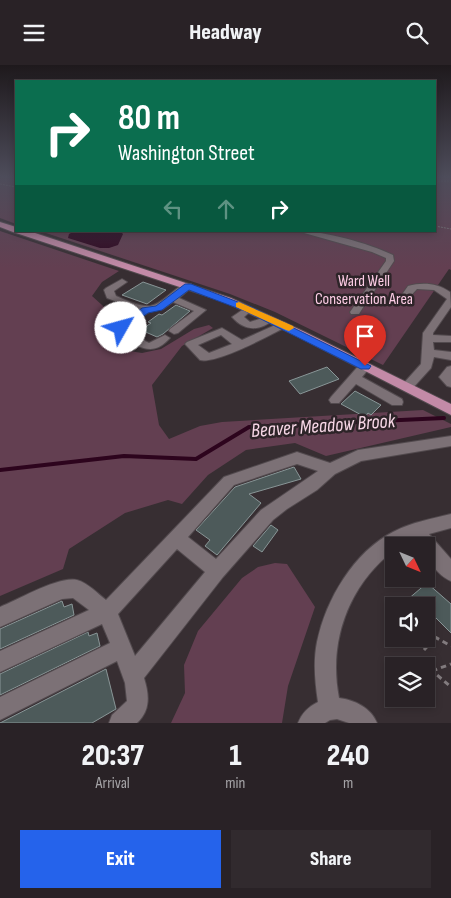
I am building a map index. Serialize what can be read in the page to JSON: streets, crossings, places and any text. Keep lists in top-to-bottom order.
{
  "water": ["Beaver Meadow Brook"],
  "parks": ["Ward Well Conservation Area"],
  "north": "bottom right",
  "page": {
    "header": "Headway",
    "turn": ["80 m", "Washington Street"],
    "eta": [
      "20:37",
      "Arrival",
      "1",
      "min",
      "240",
      "m"
    ],
    "buttons": ["Exit", "Share"]
  }
}
